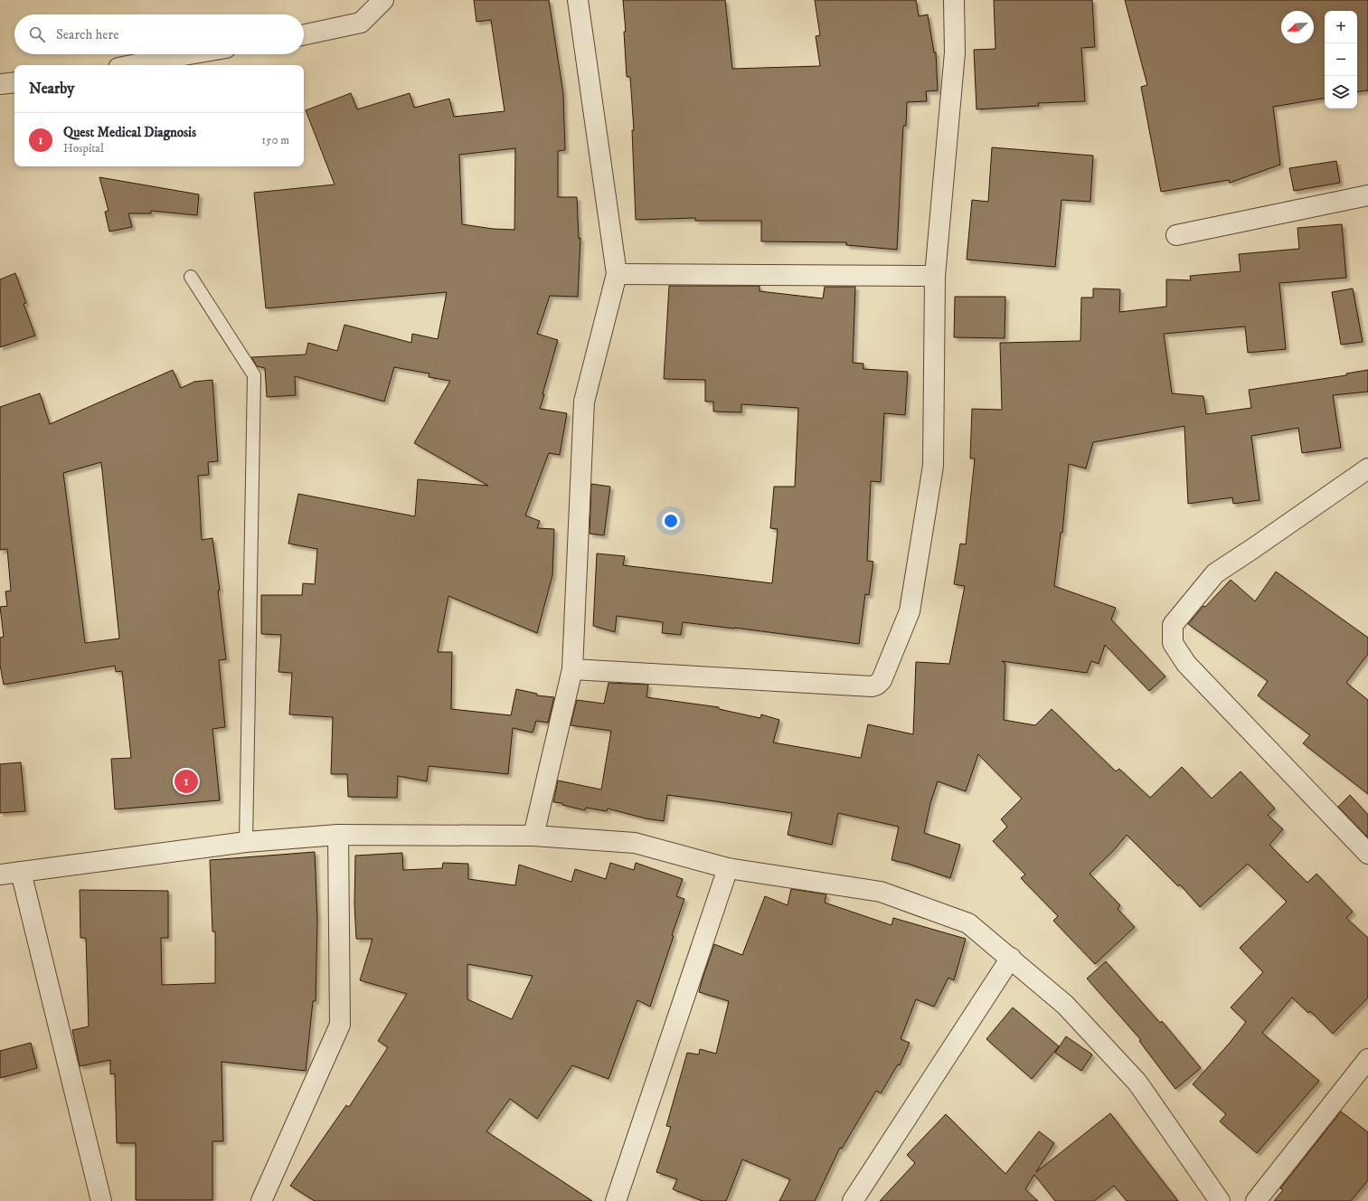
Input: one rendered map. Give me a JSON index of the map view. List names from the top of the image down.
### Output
{
  "north": "bottom left",
  "page": {
    "map_buttons": ["+", "−"],
    "search": "Search here",
    "heading": "Nearby",
    "list": [
      {
        "mark": "1",
        "name": "Quest Medical Diagnosis",
        "note": "Hospital",
        "value": "150 m"
      }
    ],
    "pins": "1"
  }
}
